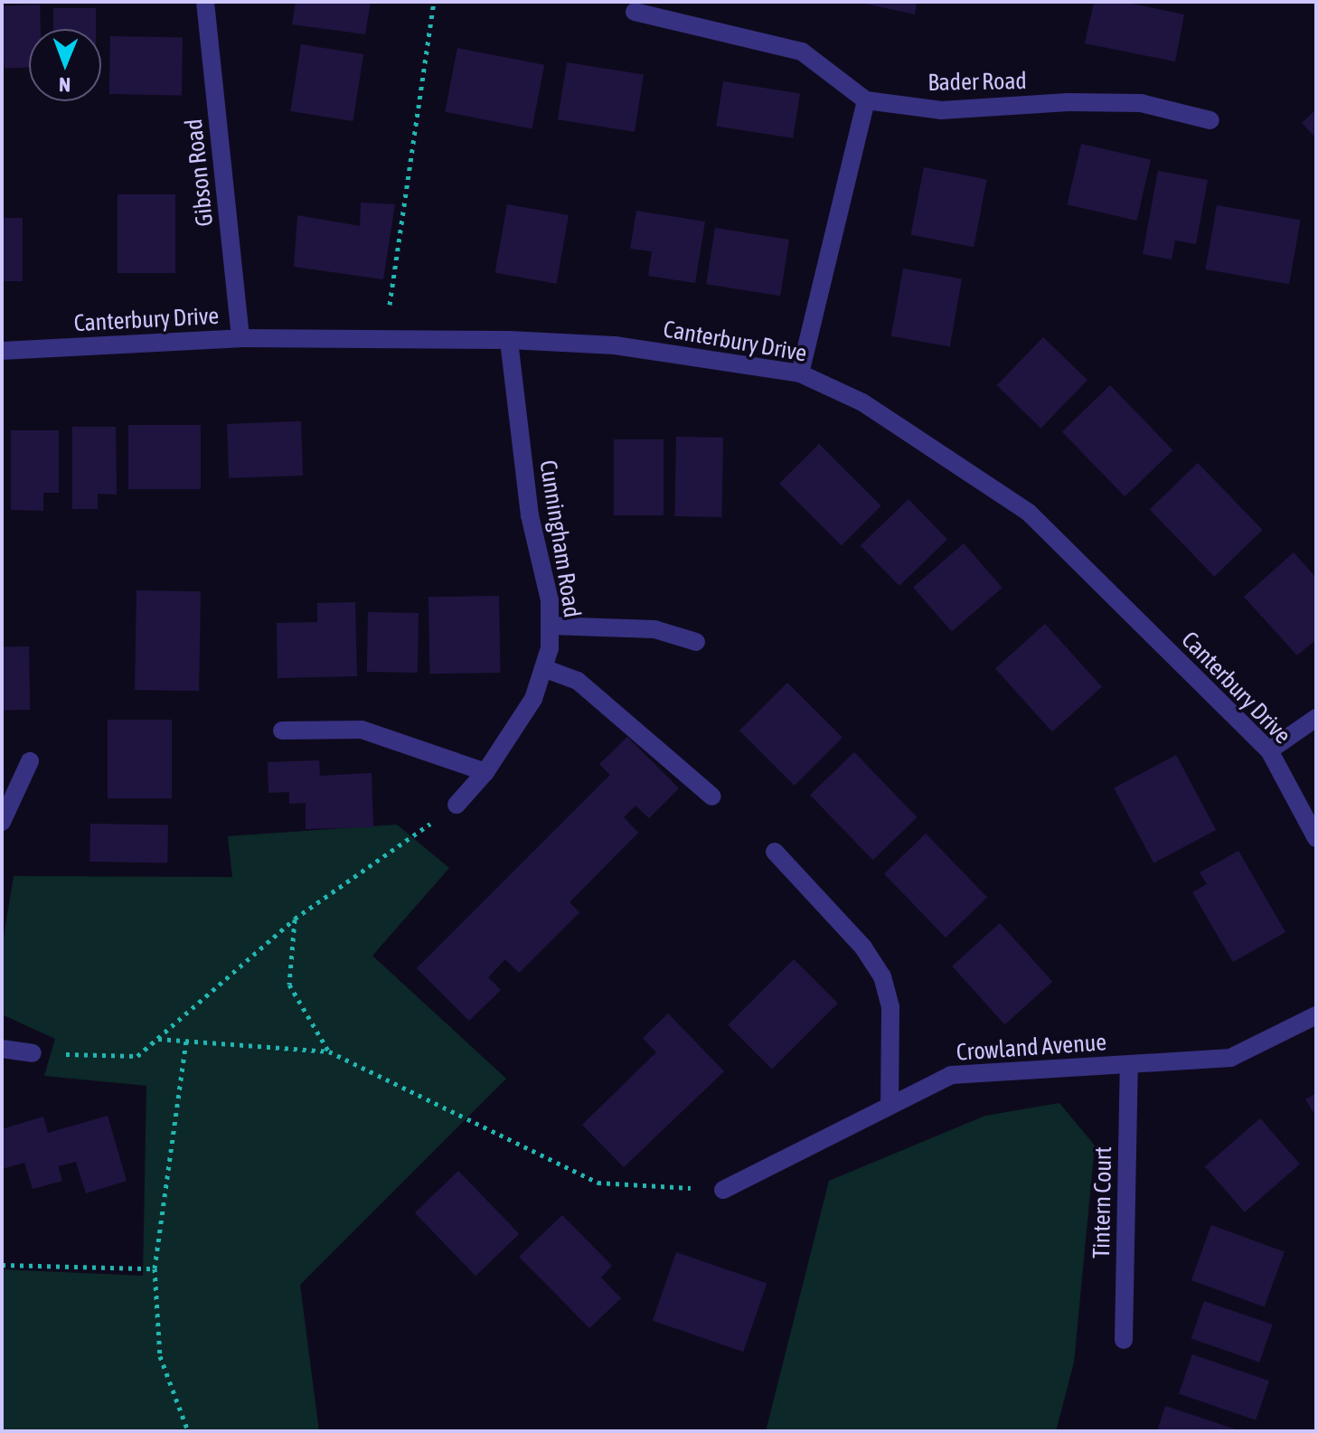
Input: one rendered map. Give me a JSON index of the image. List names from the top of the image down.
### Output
{
  "streets": {
    "street": [
      "Bader Road",
      "Gibson Road",
      "Canterbury Drive",
      "Cunningham Road",
      "Crowland Avenue",
      "Tintern Court"
    ]
  },
  "crossings": [
    ["Gibson Road", "Canterbury Drive"],
    ["Canterbury Drive", "Cunningham Road"],
    ["Crowland Avenue", "Tintern Court"]
  ],
  "north": "bottom"
}
